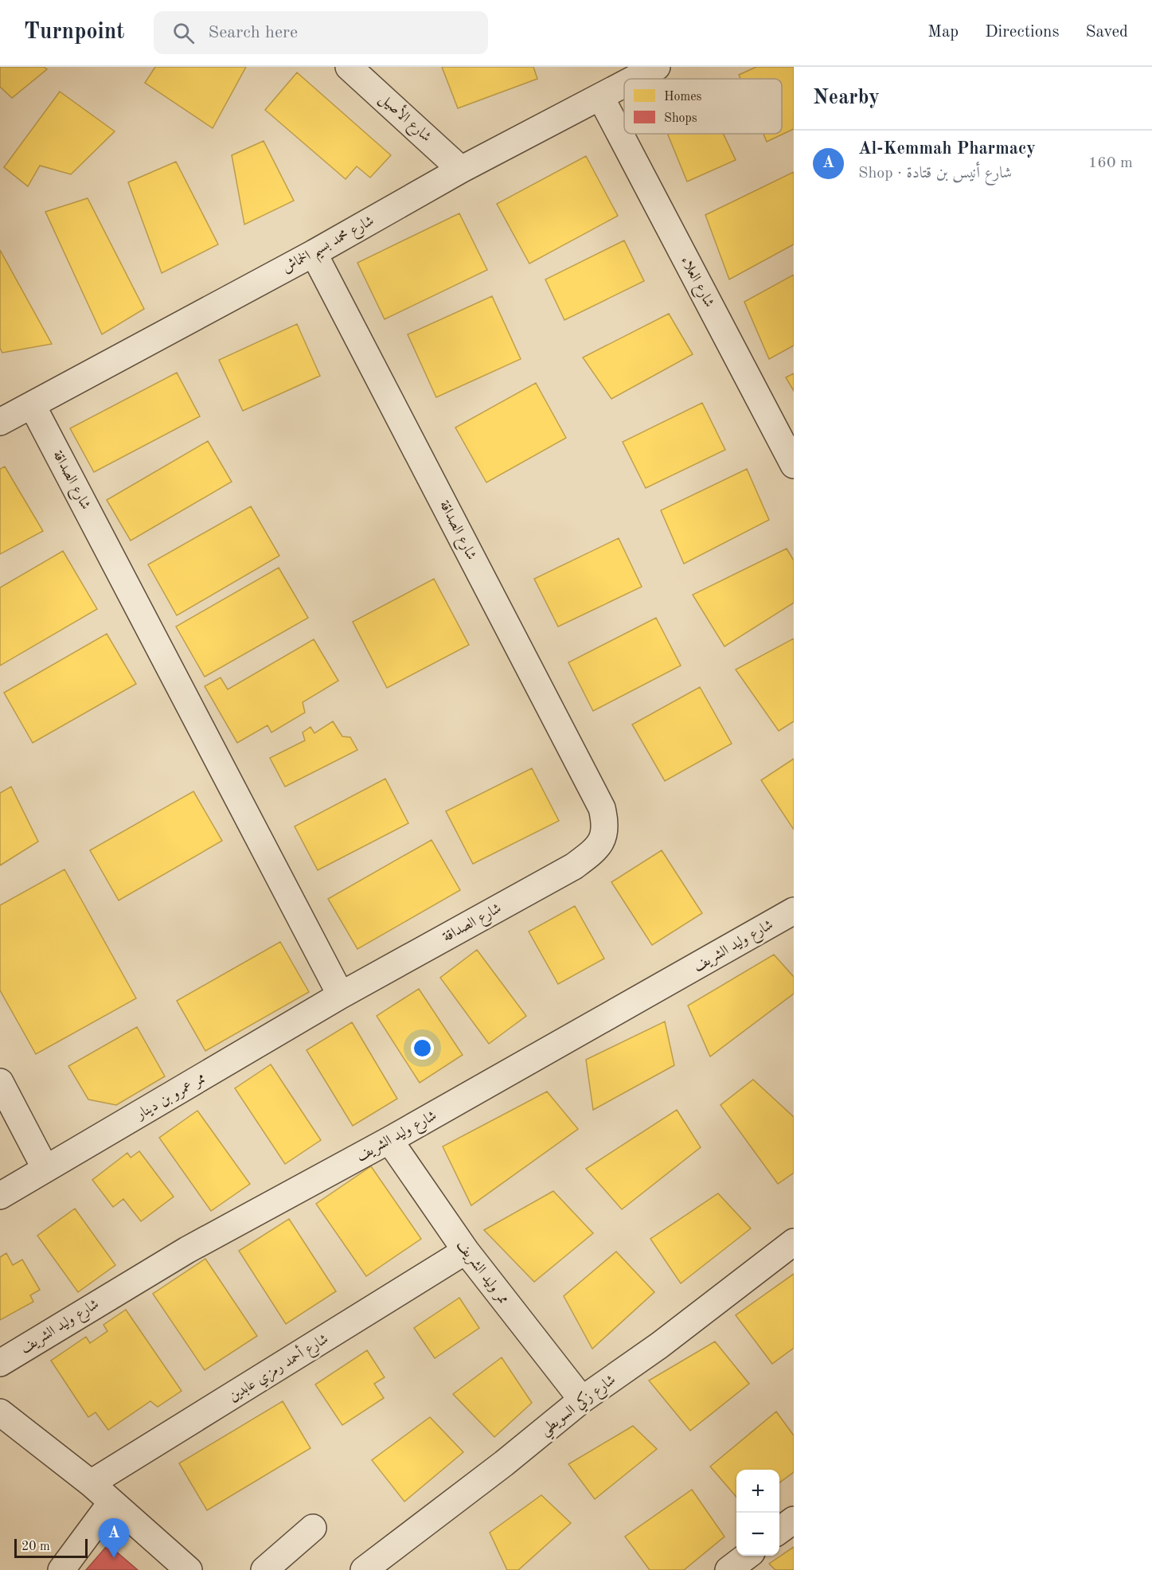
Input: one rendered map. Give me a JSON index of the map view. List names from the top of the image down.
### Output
{
  "streets": {
    "street": [
      "شارع الأصيل",
      "شارع محمد بسيم الخماش",
      "شارع العلاء",
      "شارع الصداقة",
      "شارع وليد الشريف",
      "ممر عمرو بن دينار",
      "ممر وليد الشريف",
      "شارع أحمد رمزي عابدين",
      "شارع زكي السويطي"
    ]
  },
  "crossings": [
    ["شارع الأصيل", "شارع محمد بسيم الخماش"],
    ["شارع محمد بسيم الخماش", "شارع العلاء"],
    ["شارع محمد بسيم الخماش", "شارع الصداقة"],
    ["شارع الصداقة", "ممر عمرو بن دينار"],
    ["شارع وليد الشريف", "ممر وليد الشريف"],
    ["ممر وليد الشريف", "شارع أحمد رمزي عابدين"],
    ["ممر وليد الشريف", "شارع زكي السويطي"]
  ],
  "legend": ["Homes", "Shops"],
  "scale_bar": "20 m",
  "page": {
    "header": "Turnpoint",
    "search": "Search here",
    "nav": ["Map", "Directions", "Saved"],
    "heading": "Nearby",
    "list": [
      {
        "mark": "A",
        "name": "Al-Kemmah Pharmacy",
        "note": "Shop · شارع أنيس بن قتادة",
        "value": "160 m"
      }
    ],
    "map_buttons": ["+", "−"],
    "pins": "A",
    "scale": "20 m"
  }
}
